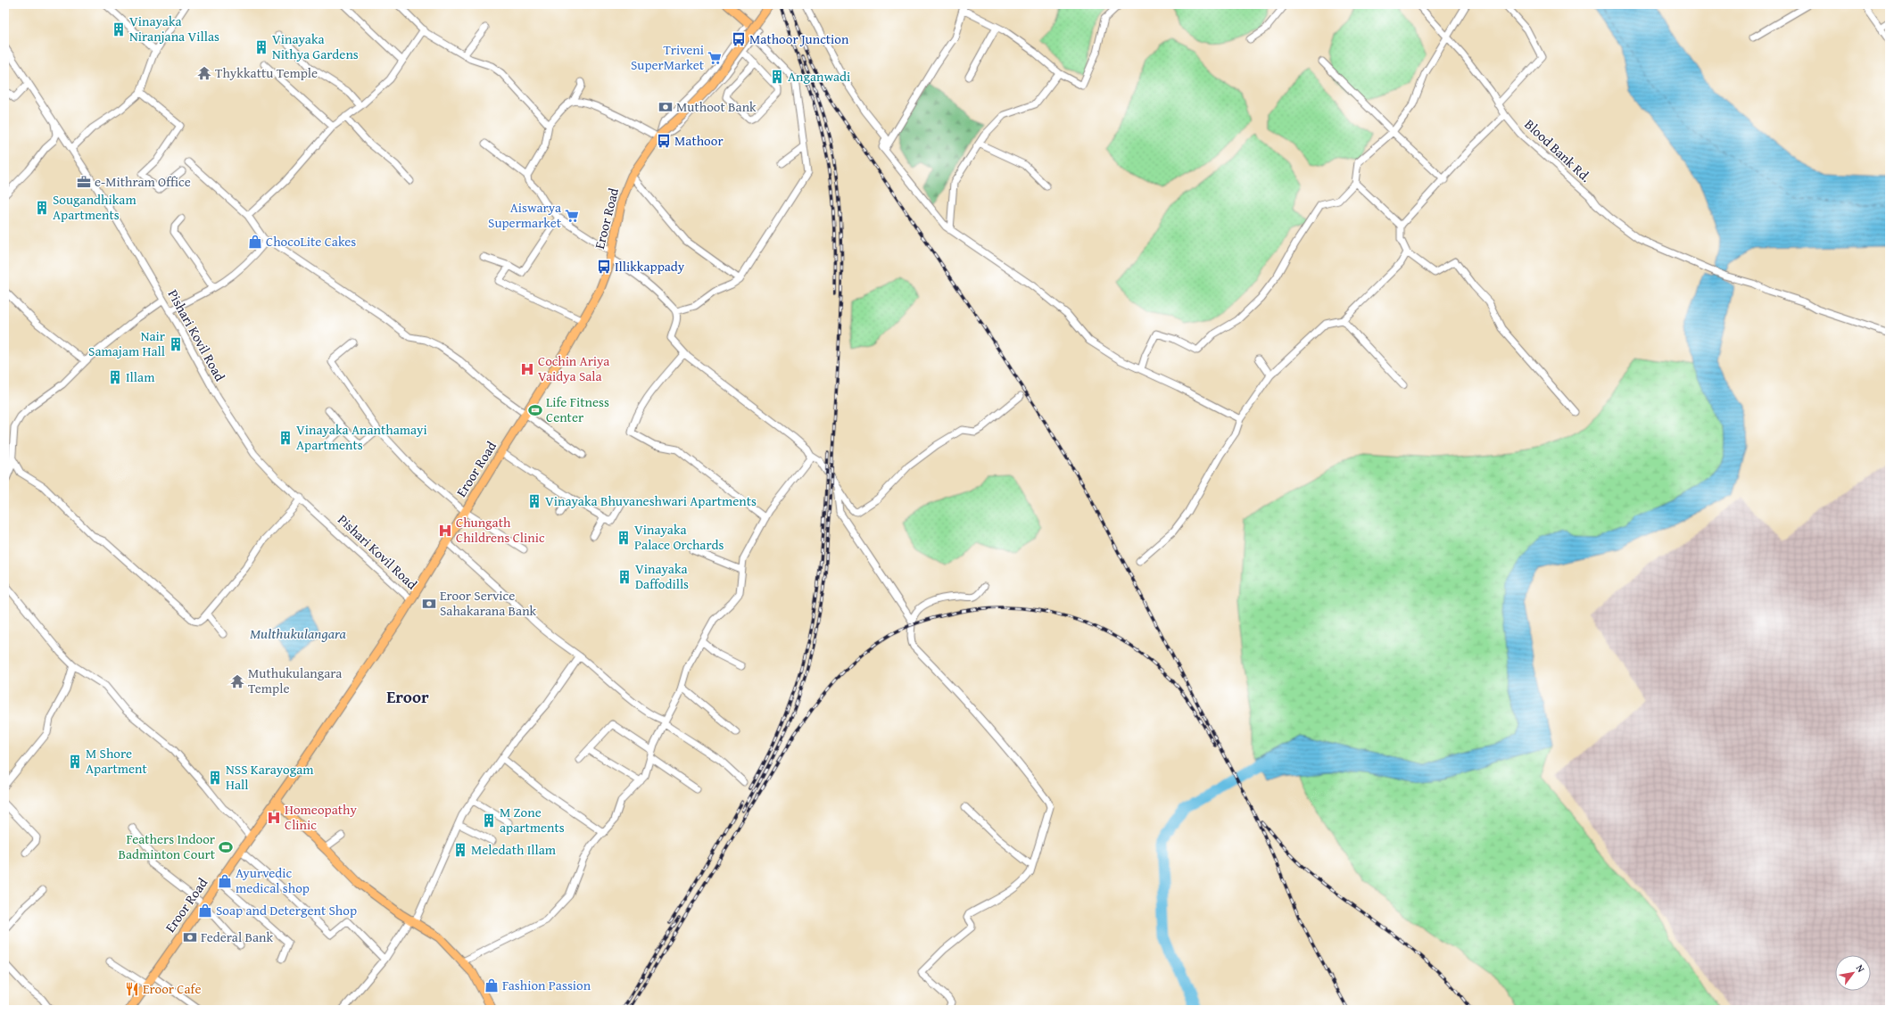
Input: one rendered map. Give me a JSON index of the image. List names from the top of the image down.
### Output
{
  "streets": {
    "main road": ["Eroor Road"],
    "street": ["Blood Bank Rd.", "Pishari Kovil Road"]
  },
  "crossings": [
    ["Eroor Road", "Pishari Kovil Road"]
  ],
  "districts": ["Eroor"],
  "water": ["Multhukulangara"],
  "places": {
    "building": [
      "Vinayaka Niranjana Villas",
      "Vinayaka Nithya Gardens",
      "Anganwadi",
      "Sougandhikam Apartments",
      "Nair Samajam Hall",
      "Illam",
      "Vinayaka Ananthamayi Apartments",
      "Vinayaka Bhuvaneshwari Apartments",
      "Vinayaka Palace Orchards",
      "Vinayaka Daffodills",
      "M Shore Apartment",
      "NSS Karayogam Hall",
      "M Zone apartments",
      "Meledath Illam"
    ],
    "bus stop": ["Mathoor Junction", "Mathoor", "Illikkappady"],
    "supermarket": ["Triveni SuperMarket", "Aiswarya Supermarket"],
    "temple": ["Thykkattu Temple", "Muthukulangara Temple"],
    "bank": ["Muthoot Bank", "Eroor Service Sahakarana Bank", "Federal Bank"],
    "office": ["e-Mithram Office"],
    "shop": [
      "ChocoLite Cakes",
      "Ayurvedic medical shop",
      "Soap and Detergent Shop",
      "Fashion Passion"
    ],
    "hospital": ["Cochin Ariya Vaidya Sala", "Chungath Childrens Clinic", "Homeopathy Clinic"],
    "sports": ["Life Fitness Center", "Feathers Indoor Badminton Court"],
    "restaurant": ["Eroor Cafe"]
  },
  "north": "top right"
}
